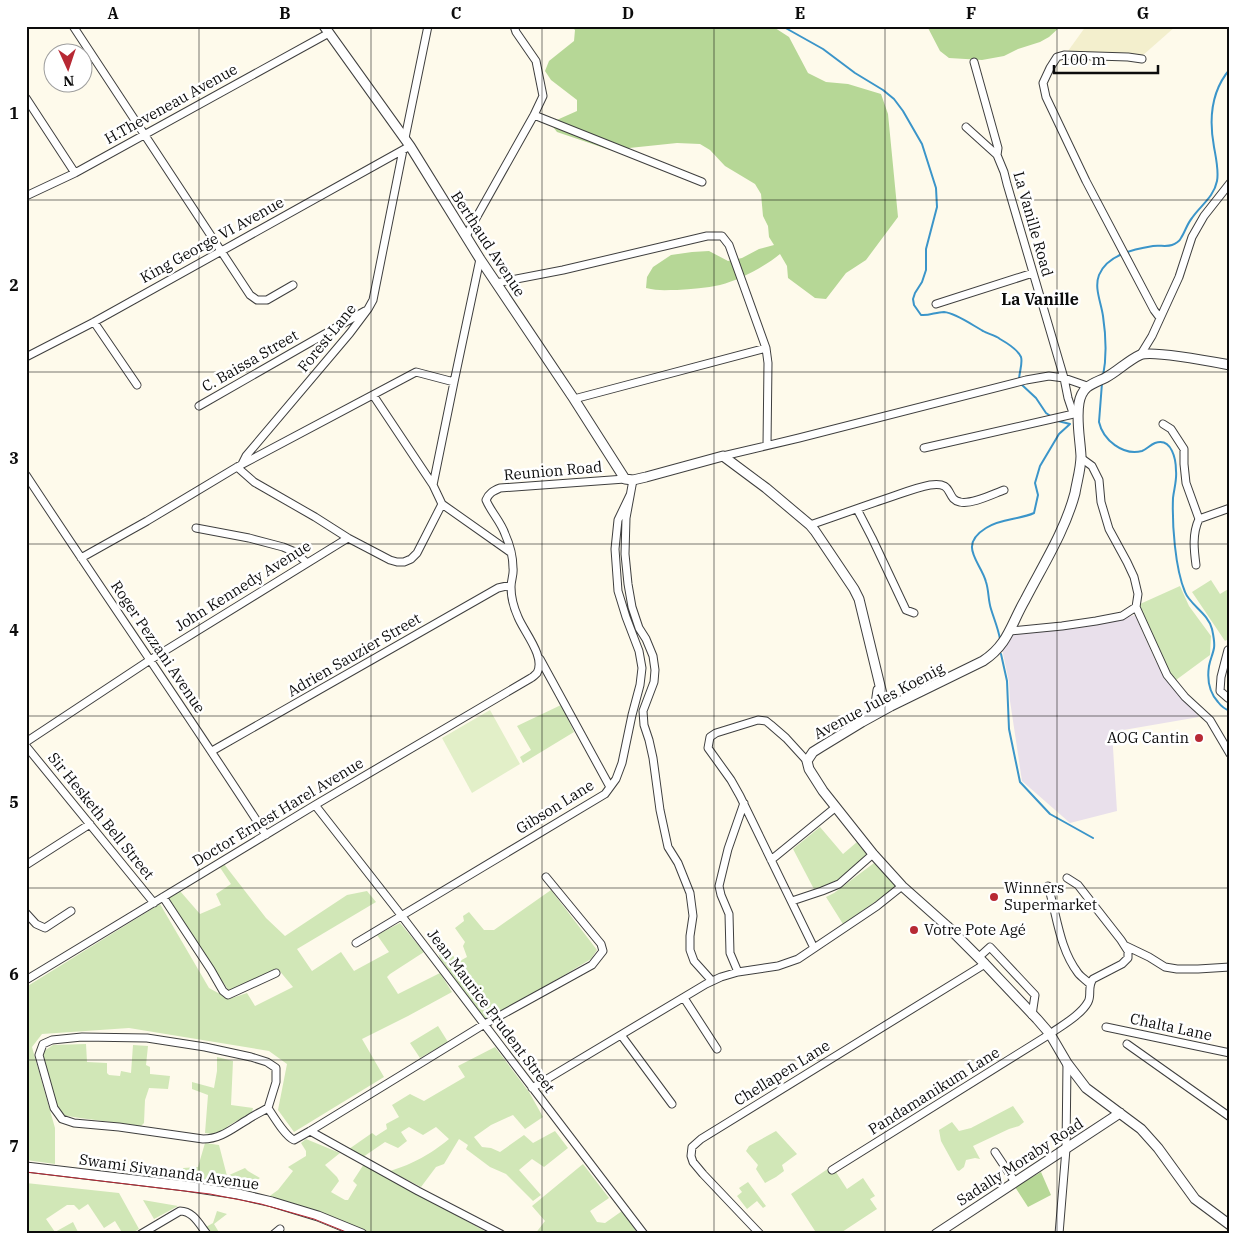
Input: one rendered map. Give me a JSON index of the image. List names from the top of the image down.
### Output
{
  "streets": {
    "street": [
      "H.Theveneau Avenue",
      "La Vanille Road",
      "King George VI Avenue",
      "Berthaud Avenue",
      "Forest Lane",
      "C. Baissa Street",
      "Reunion Road",
      "John Kennedy Avenue",
      "Roger Pezzani Avenue",
      "Adrien Sauzier Street",
      "Avenue Jules Koenig",
      "Gibson Lane",
      "Doctor Ernest Harel Avenue",
      "Sir Hesketh Bell Street",
      "Jean Maurice Prudent Street",
      "Chalta Lane",
      "Chellapen Lane",
      "Pandamanikum Lane",
      "Sadally Moraby Road",
      "Swami Sivananda Avenue"
    ]
  },
  "crossings": [
    ["H.Theveneau Avenue", "Berthaud Avenue"],
    ["La Vanille Road", "Avenue Jules Koenig"],
    ["King George VI Avenue", "Berthaud Avenue"],
    ["King George VI Avenue", "Forest Lane"],
    ["Berthaud Avenue", "Forest Lane"],
    ["Berthaud Avenue", "Reunion Road"],
    ["Forest Lane", "C. Baissa Street"],
    ["Reunion Road", "Adrien Sauzier Street"],
    ["Reunion Road", "Gibson Lane"],
    ["Reunion Road", "Doctor Ernest Harel Avenue"],
    ["John Kennedy Avenue", "Roger Pezzani Avenue"],
    ["Roger Pezzani Avenue", "Adrien Sauzier Street"],
    ["Roger Pezzani Avenue", "Doctor Ernest Harel Avenue"],
    ["Avenue Jules Koenig", "Chellapen Lane"],
    ["Avenue Jules Koenig", "Pandamanikum Lane"],
    ["Avenue Jules Koenig", "Sadally Moraby Road"],
    ["Gibson Lane", "Jean Maurice Prudent Street"],
    ["Doctor Ernest Harel Avenue", "Sir Hesketh Bell Street"],
    ["Doctor Ernest Harel Avenue", "Jean Maurice Prudent Street"]
  ],
  "districts": ["La Vanille"],
  "places": ["AOG Cantin", "Winners Supermarket", "Votre Pote Agé"],
  "scale_bar": "100 m",
  "north": "bottom",
  "grid": {
    "columns": [
      "A",
      "B",
      "C",
      "D",
      "E",
      "F",
      "G"
    ],
    "rows": [
      "1",
      "2",
      "3",
      "4",
      "5",
      "6",
      "7"
    ]
  }
}
